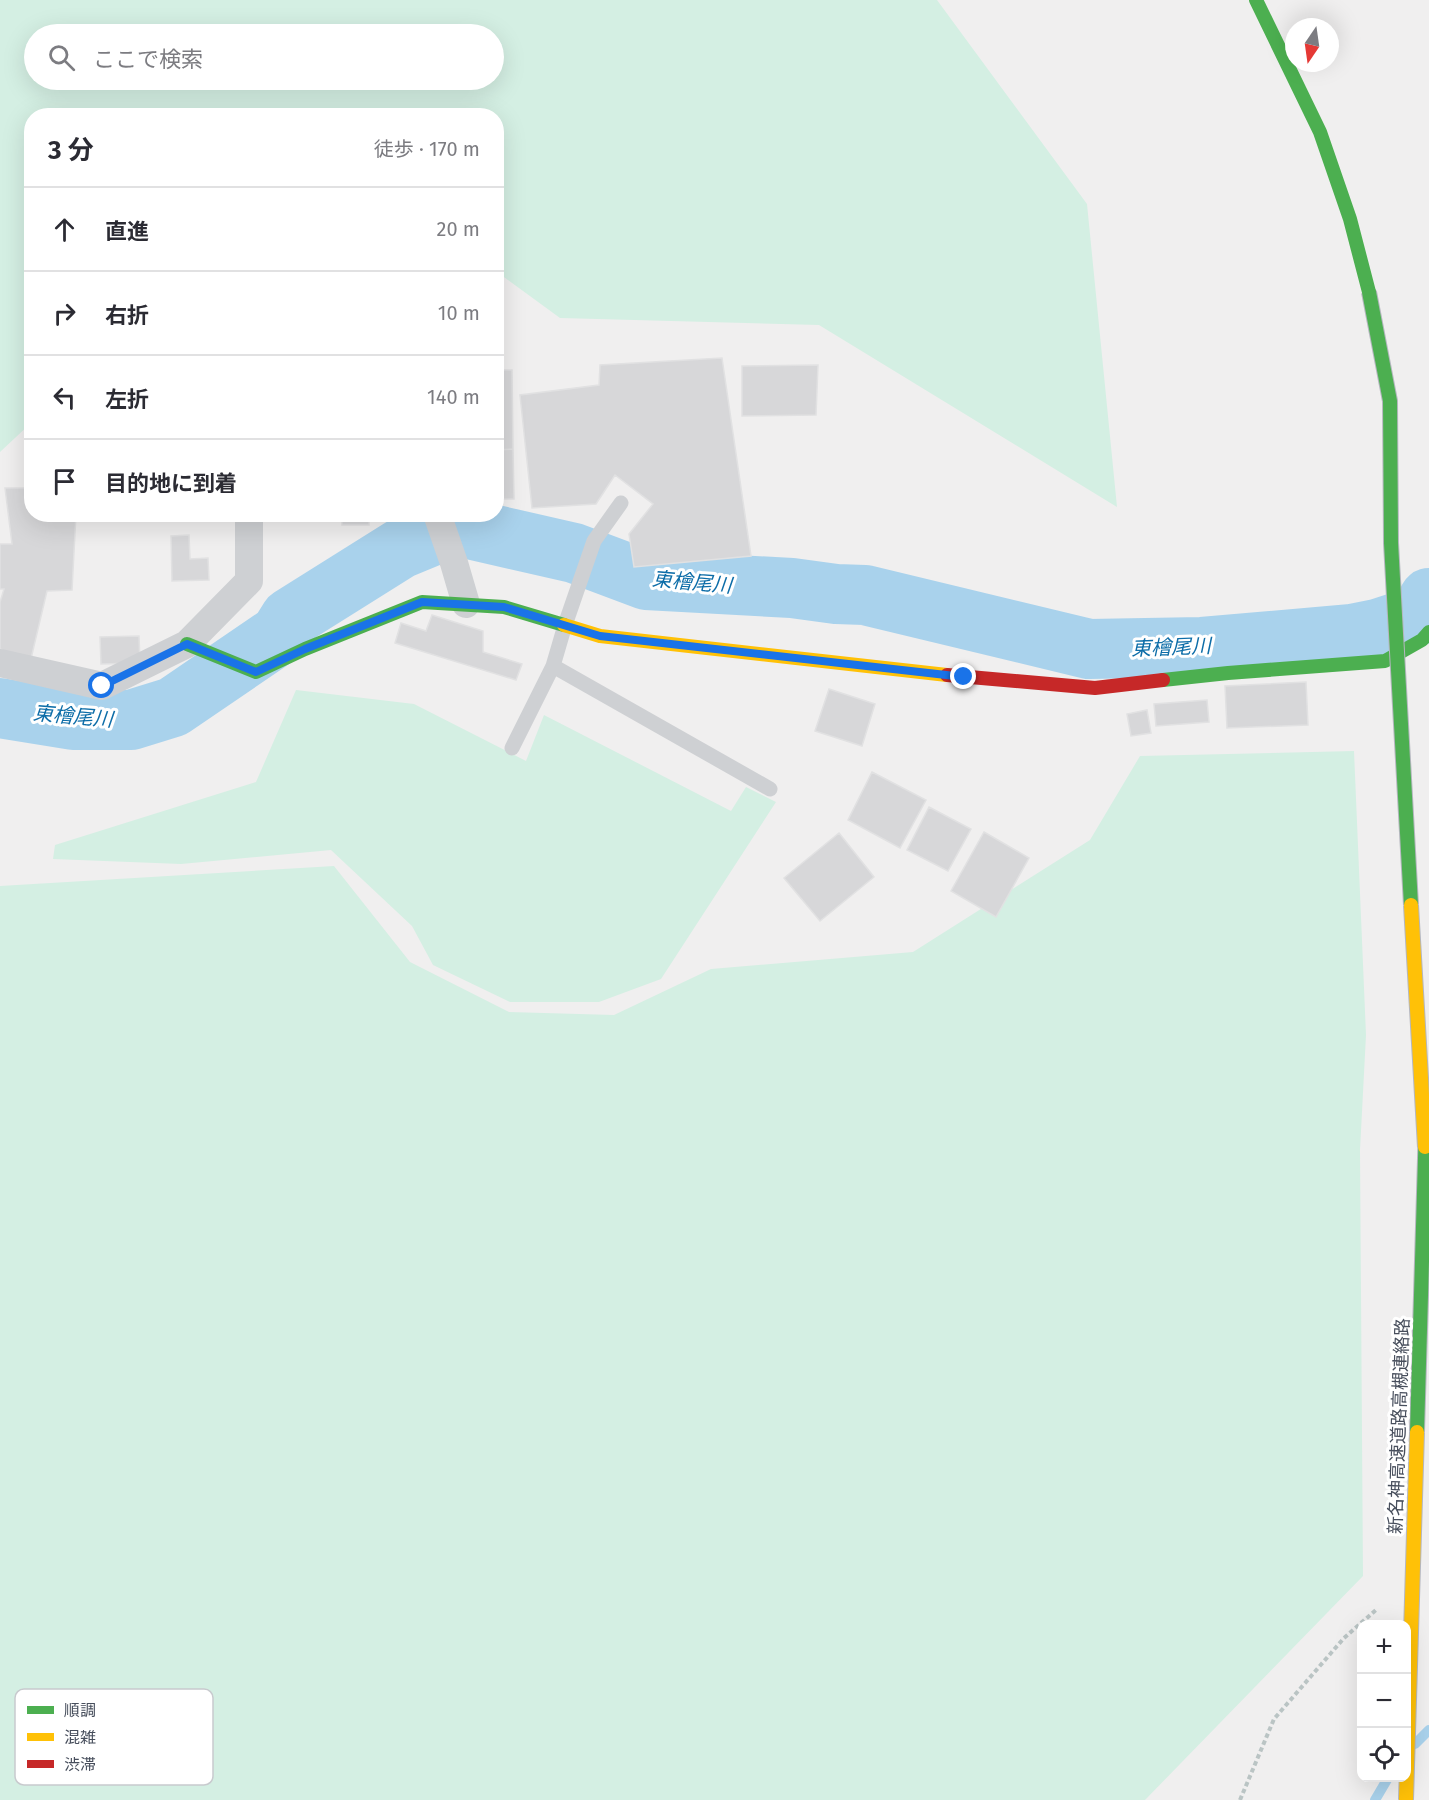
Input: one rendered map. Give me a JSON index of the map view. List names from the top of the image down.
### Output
{
  "streets": {
    "main road": ["新名神高速道路高槻連絡路"]
  },
  "water": ["東檜尾川"],
  "legend": ["順調", "混雑", "渋滞"],
  "north": "bottom",
  "page": {
    "search": "ここで検索",
    "heading": ["3 分", "徒歩 · 170 m"],
    "list": [
      ["直進", "20 m"],
      ["右折", "10 m"],
      ["左折", "140 m"],
      "目的地に到着"
    ],
    "map_buttons": ["+", "−"]
  }
}
